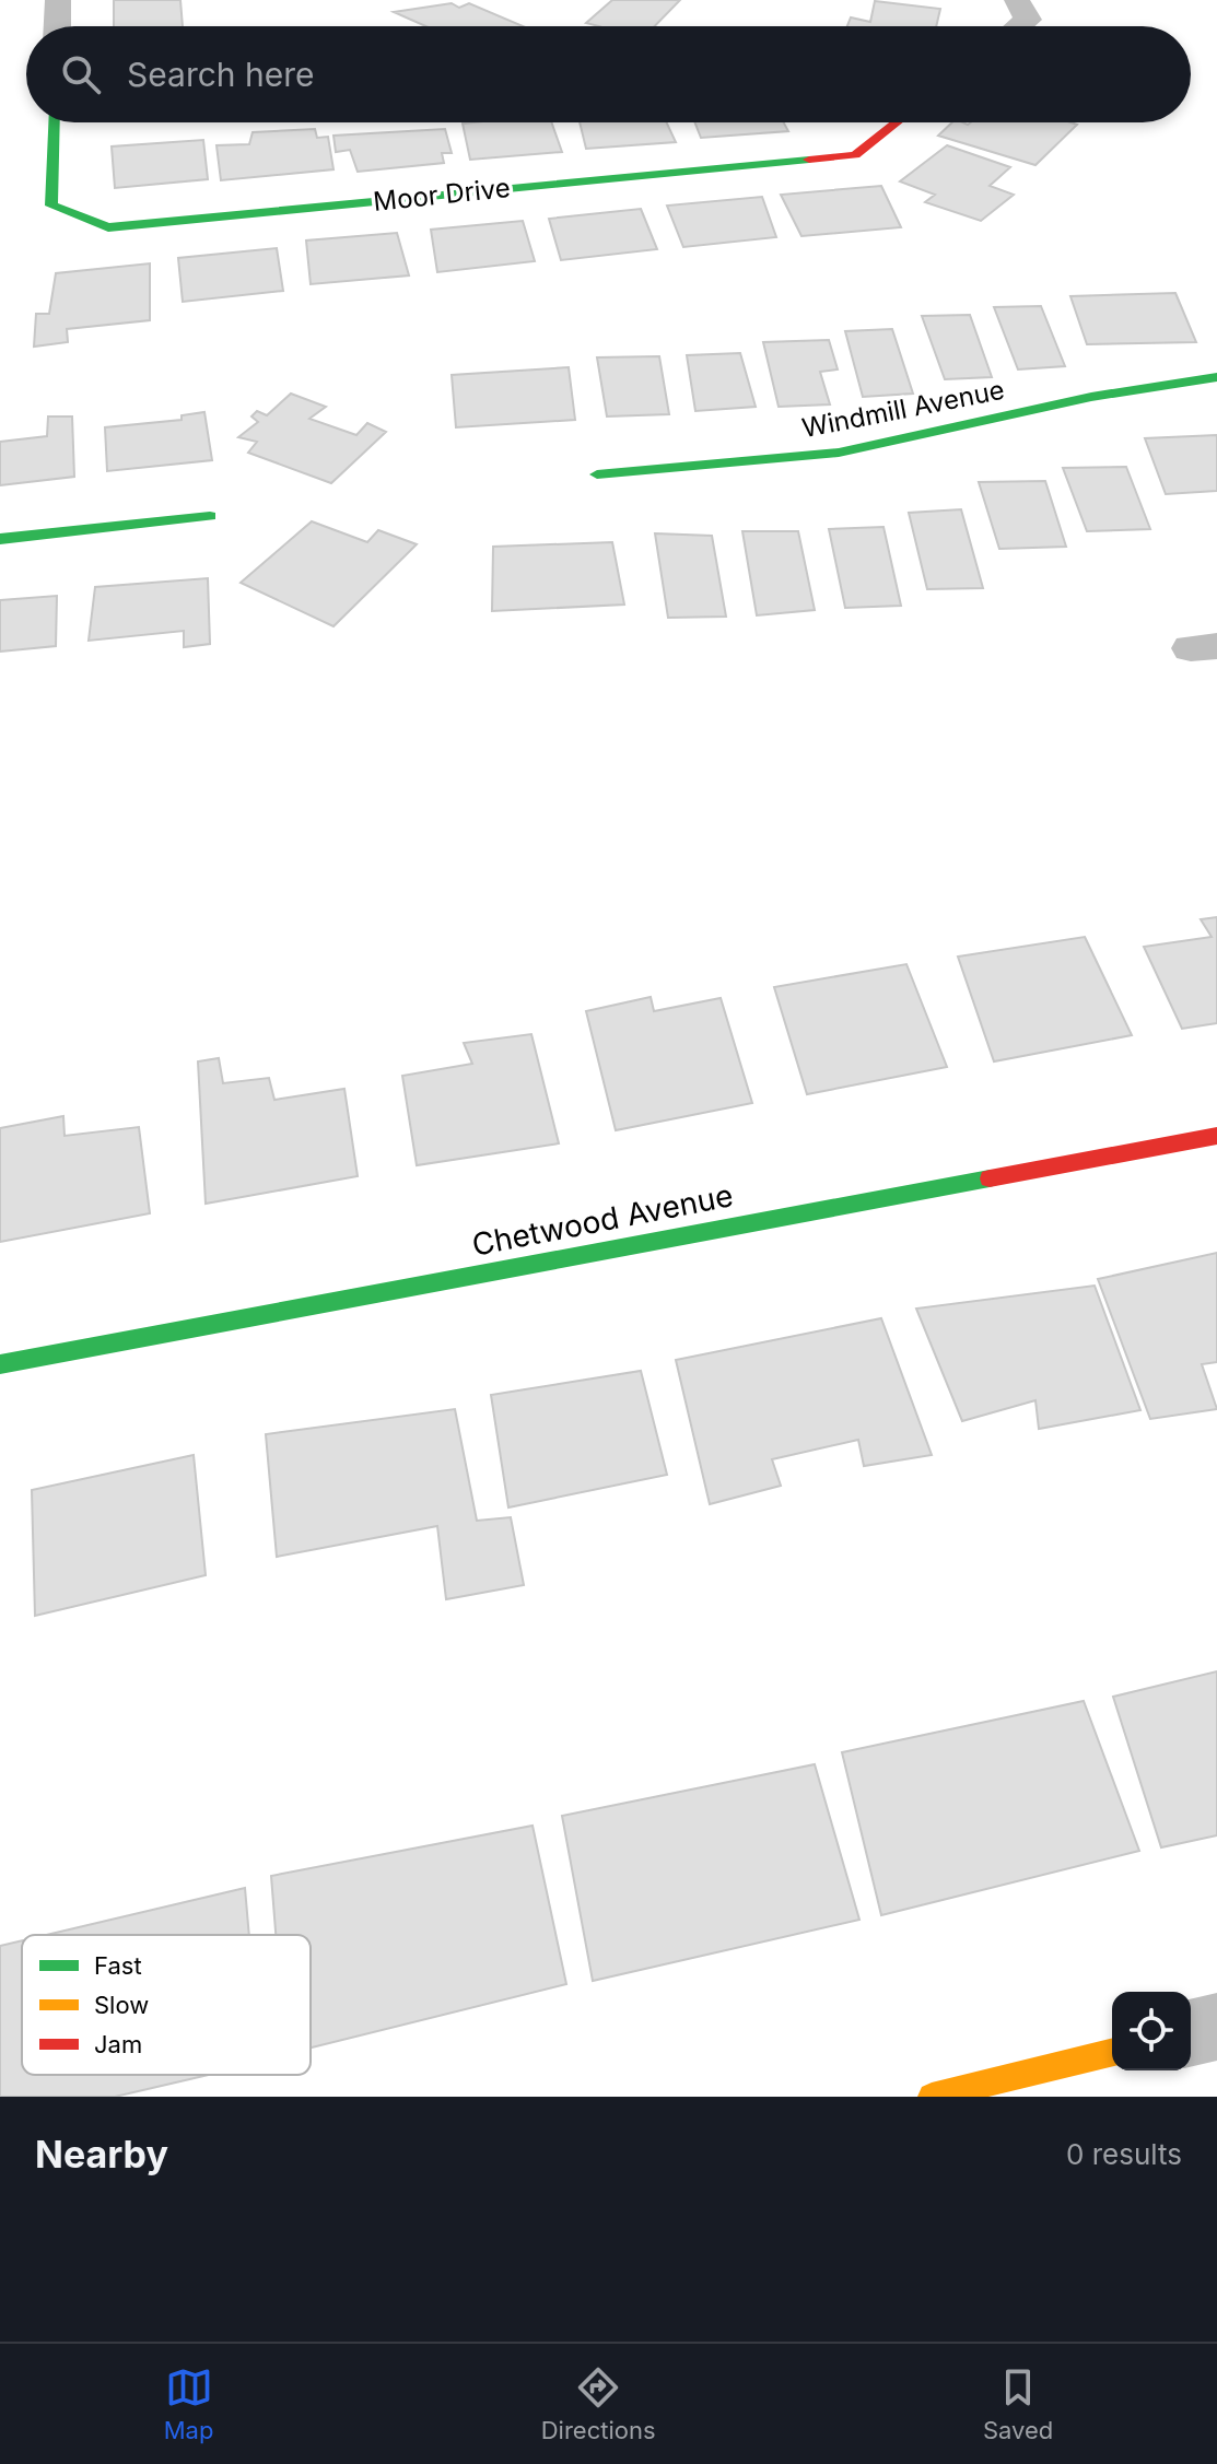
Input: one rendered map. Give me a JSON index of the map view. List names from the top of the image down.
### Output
{
  "streets": {
    "street": ["Moor Drive", "Windmill Avenue", "Chetwood Avenue"]
  },
  "legend": ["Fast", "Slow", "Jam"],
  "page": {
    "search": "Search here",
    "heading": ["Nearby", "0 results"],
    "nav": ["Map", "Directions", "Saved"]
  }
}
